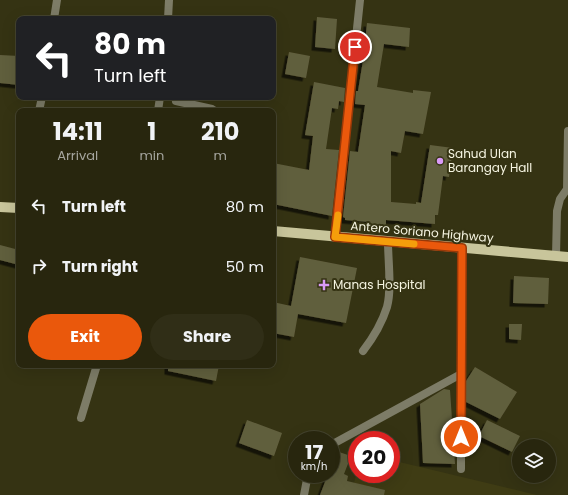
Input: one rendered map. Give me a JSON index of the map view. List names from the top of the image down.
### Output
{
  "streets": {
    "main road": ["Antero Soriano Highway"]
  },
  "places": {
    "other": ["Sahud Ulan Barangay Hall"],
    "health": ["Manas Hospital"]
  },
  "page": {
    "turn": ["80 m", "Turn left"],
    "eta": [
      "14:11",
      "Arrival",
      "1",
      "min",
      "210",
      "m"
    ],
    "list": [
      {
        "name": "Turn left",
        "value": "80 m"
      },
      {
        "name": "Turn right",
        "value": "50 m"
      }
    ],
    "buttons": ["Exit", "Share"],
    "speed": "17 km/h",
    "limit": "20"
  }
}
